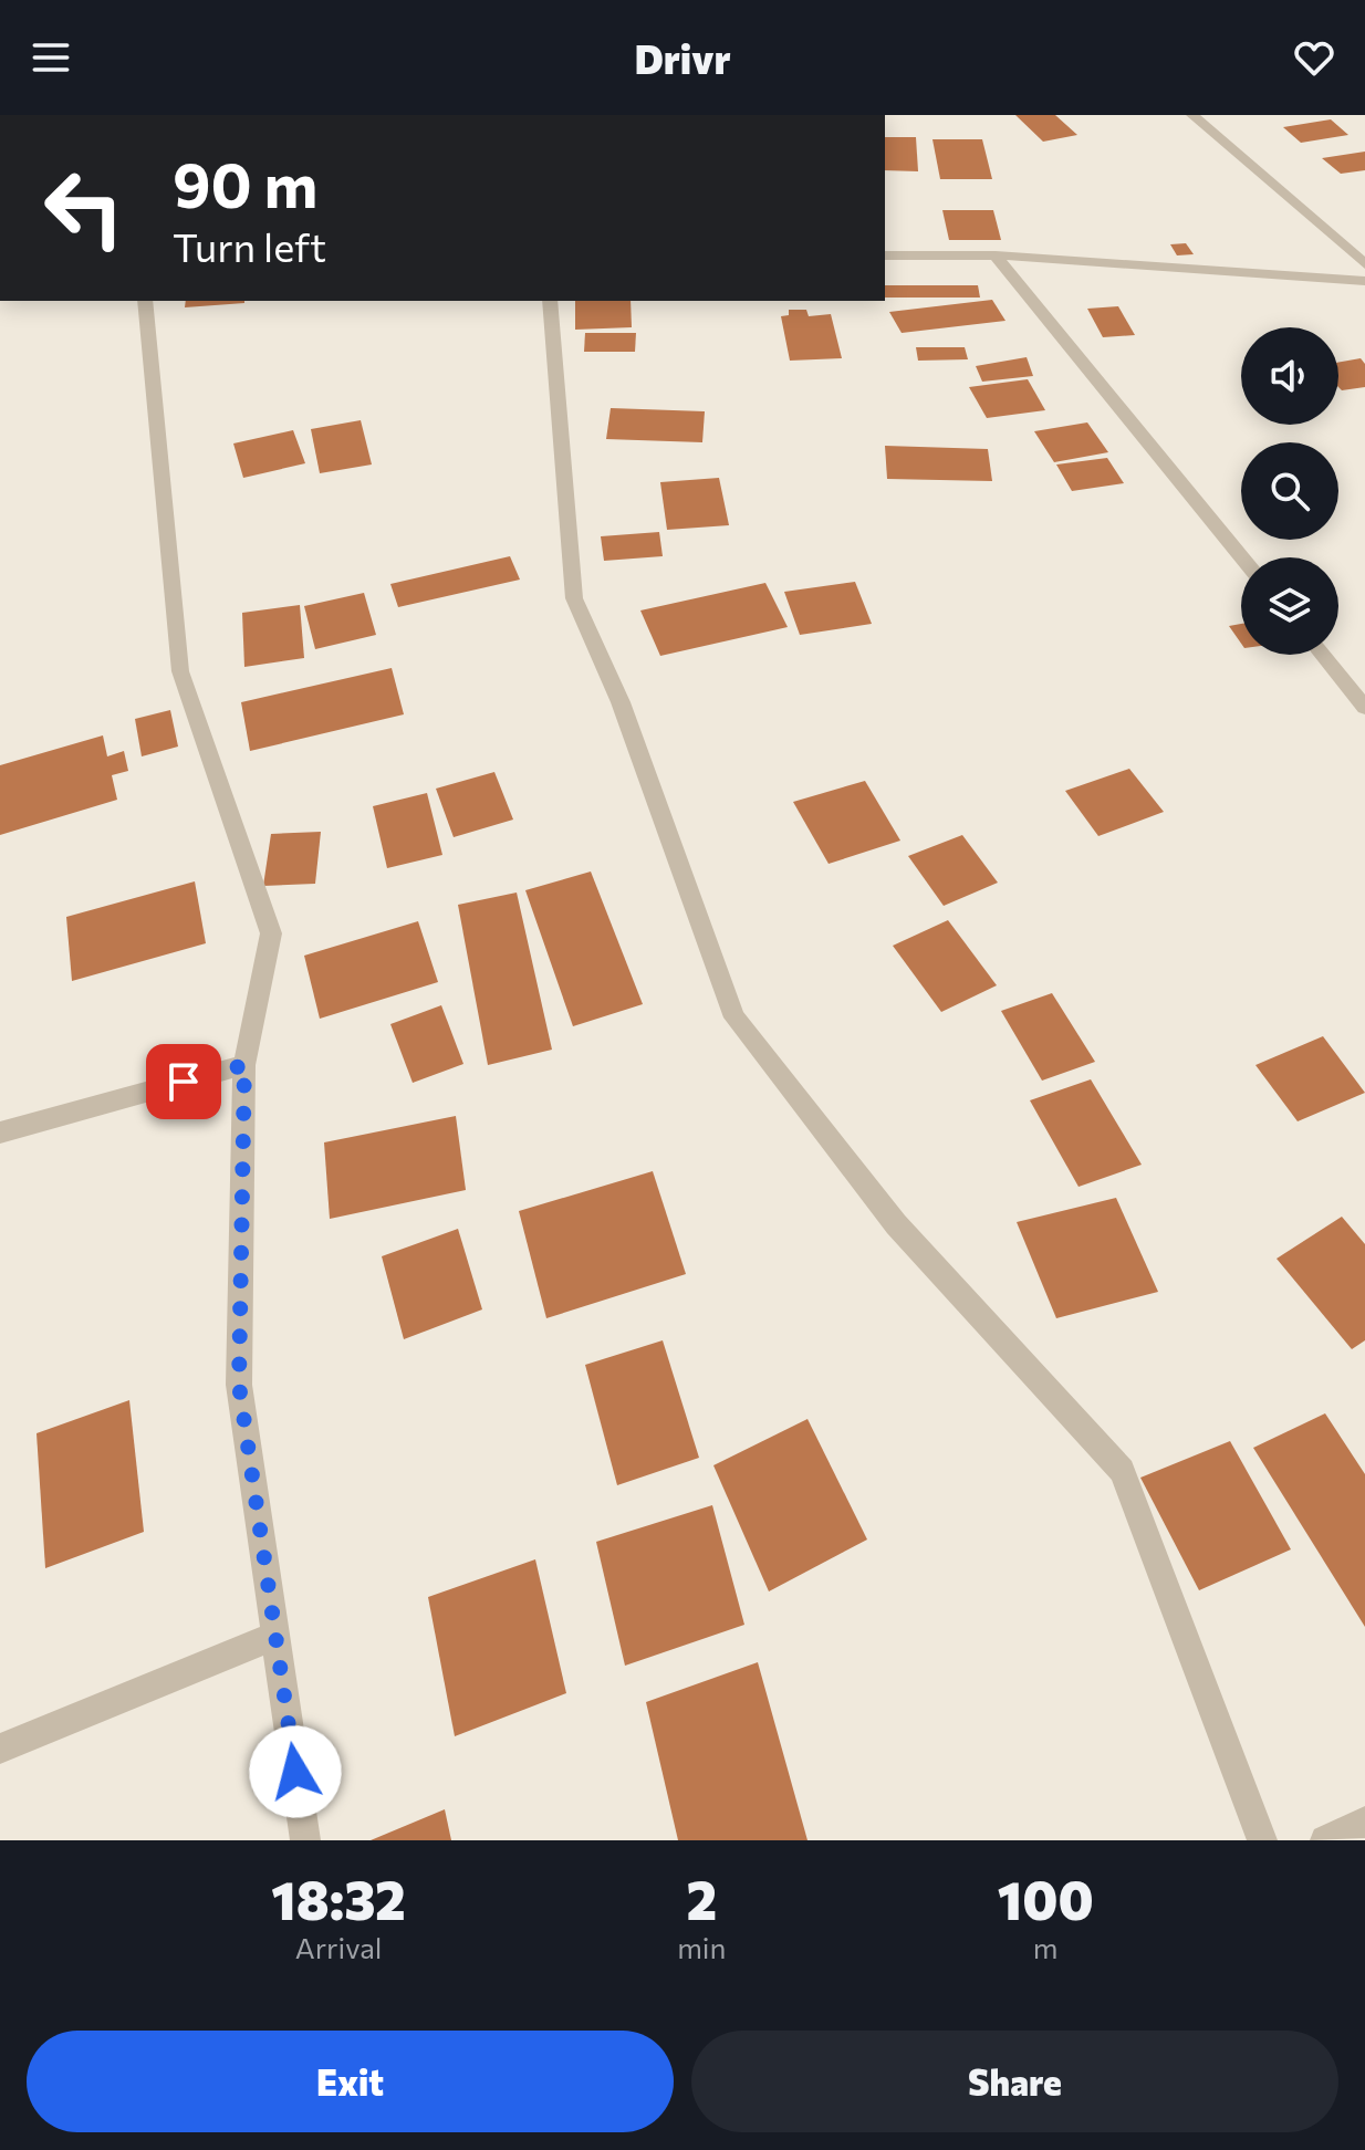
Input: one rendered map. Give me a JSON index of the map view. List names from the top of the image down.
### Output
{
  "page": {
    "header": "Drivr",
    "turn": ["90 m", "Turn left"],
    "eta": [
      "18:32",
      "Arrival",
      "2",
      "min",
      "100",
      "m"
    ],
    "buttons": ["Exit", "Share"]
  }
}
